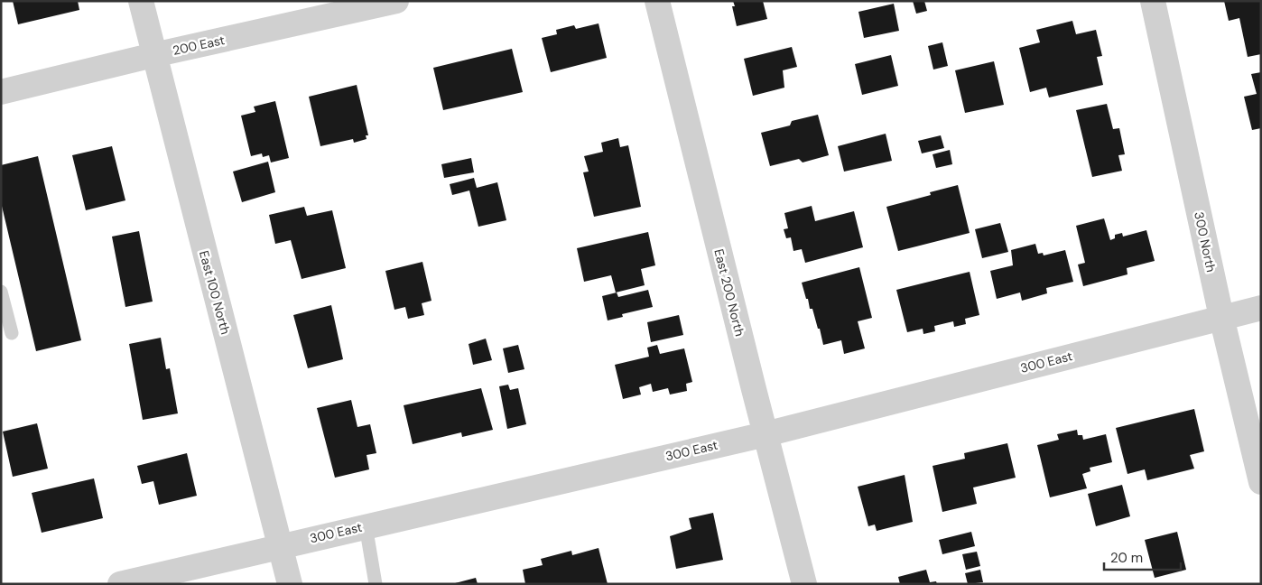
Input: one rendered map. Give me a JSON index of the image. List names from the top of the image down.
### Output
{
  "streets": {
    "street": [
      "200 East",
      "300 North",
      "East 100 North",
      "East 200 North",
      "300 East"
    ]
  },
  "crossings": [
    ["200 East", "East 100 North"],
    ["300 North", "300 East"],
    ["East 100 North", "300 East"],
    ["East 200 North", "300 East"]
  ],
  "scale_bar": "20 m"
}
